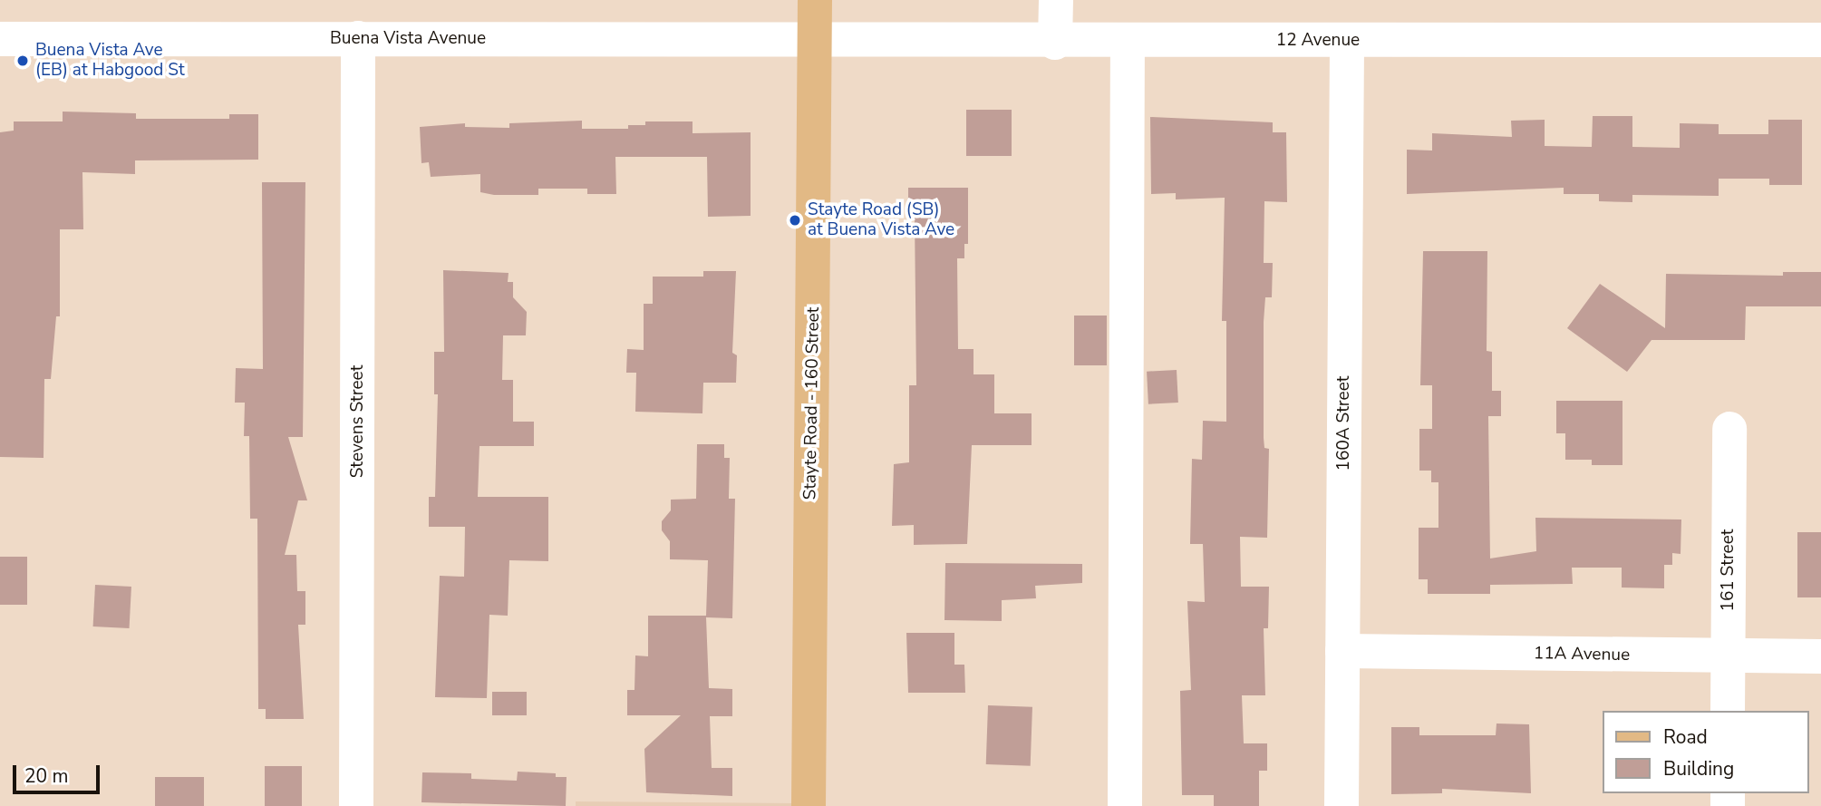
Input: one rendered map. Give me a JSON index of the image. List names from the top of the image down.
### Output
{
  "streets": {
    "main road": ["Stayte Road - 160 Street"],
    "street": [
      "Buena Vista Avenue",
      "12 Avenue",
      "Stevens Street",
      "160A Street",
      "161 Street",
      "11A Avenue"
    ]
  },
  "crossings": [
    ["Buena Vista Avenue", "12 Avenue"],
    ["Buena Vista Avenue", "Stayte Road - 160 Street"],
    ["Buena Vista Avenue", "Stevens Street"],
    ["12 Avenue", "Stayte Road - 160 Street"],
    ["12 Avenue", "160A Street"],
    ["160A Street", "11A Avenue"],
    ["161 Street", "11A Avenue"]
  ],
  "places": ["Buena Vista Ave (EB) at Habgood St", "Stayte Road (SB) at Buena Vista Ave"],
  "legend": ["Road", "Building"],
  "scale_bar": "20 m"
}
